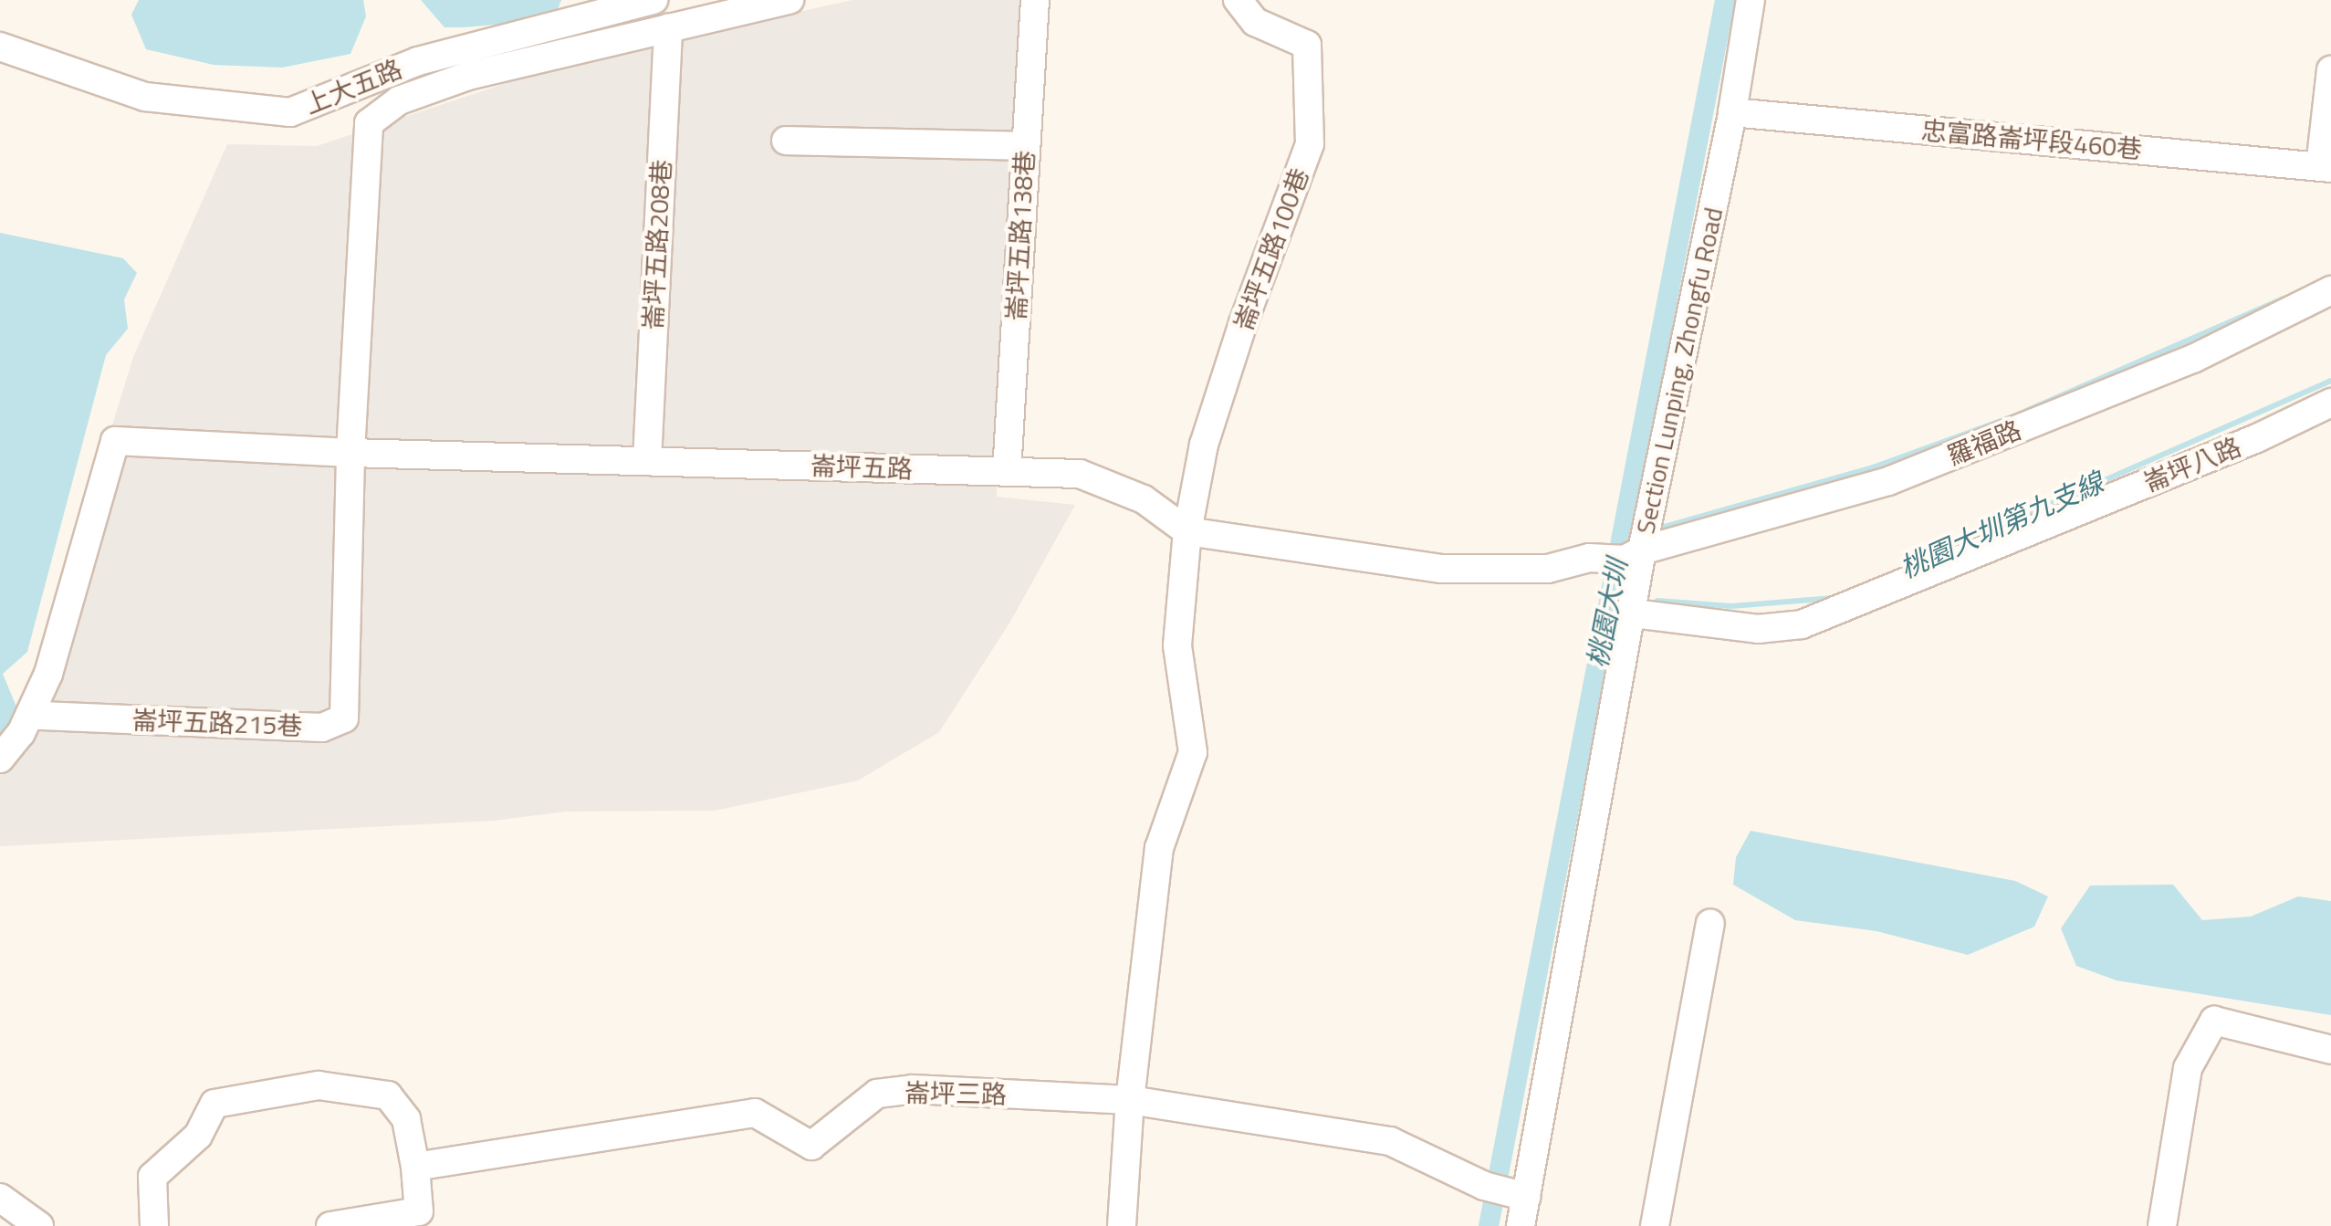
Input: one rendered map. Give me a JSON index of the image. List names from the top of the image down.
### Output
{
  "streets": {
    "street": [
      "上大五路",
      "忠富路崙坪段460巷",
      "崙坪五路138巷",
      "崙坪五路208巷",
      "崙坪五路100巷",
      "Section Lunping, Zhongfu Road",
      "羅福路",
      "崙坪八路",
      "崙坪五路",
      "崙坪五路215巷",
      "崙坪三路"
    ]
  },
  "crossings": [
    ["忠富路崙坪段460巷", "Section Lunping, Zhongfu Road"],
    ["崙坪五路138巷", "崙坪五路"],
    ["崙坪五路208巷", "崙坪五路"],
    ["崙坪五路100巷", "崙坪五路"],
    ["Section Lunping, Zhongfu Road", "羅福路"],
    ["Section Lunping, Zhongfu Road", "崙坪八路"],
    ["Section Lunping, Zhongfu Road", "崙坪五路"],
    ["Section Lunping, Zhongfu Road", "崙坪三路"],
    ["羅福路", "崙坪五路"],
    ["崙坪五路", "崙坪五路215巷"]
  ],
  "water": ["桃園大圳第九支線", "桃園大圳"]
}
